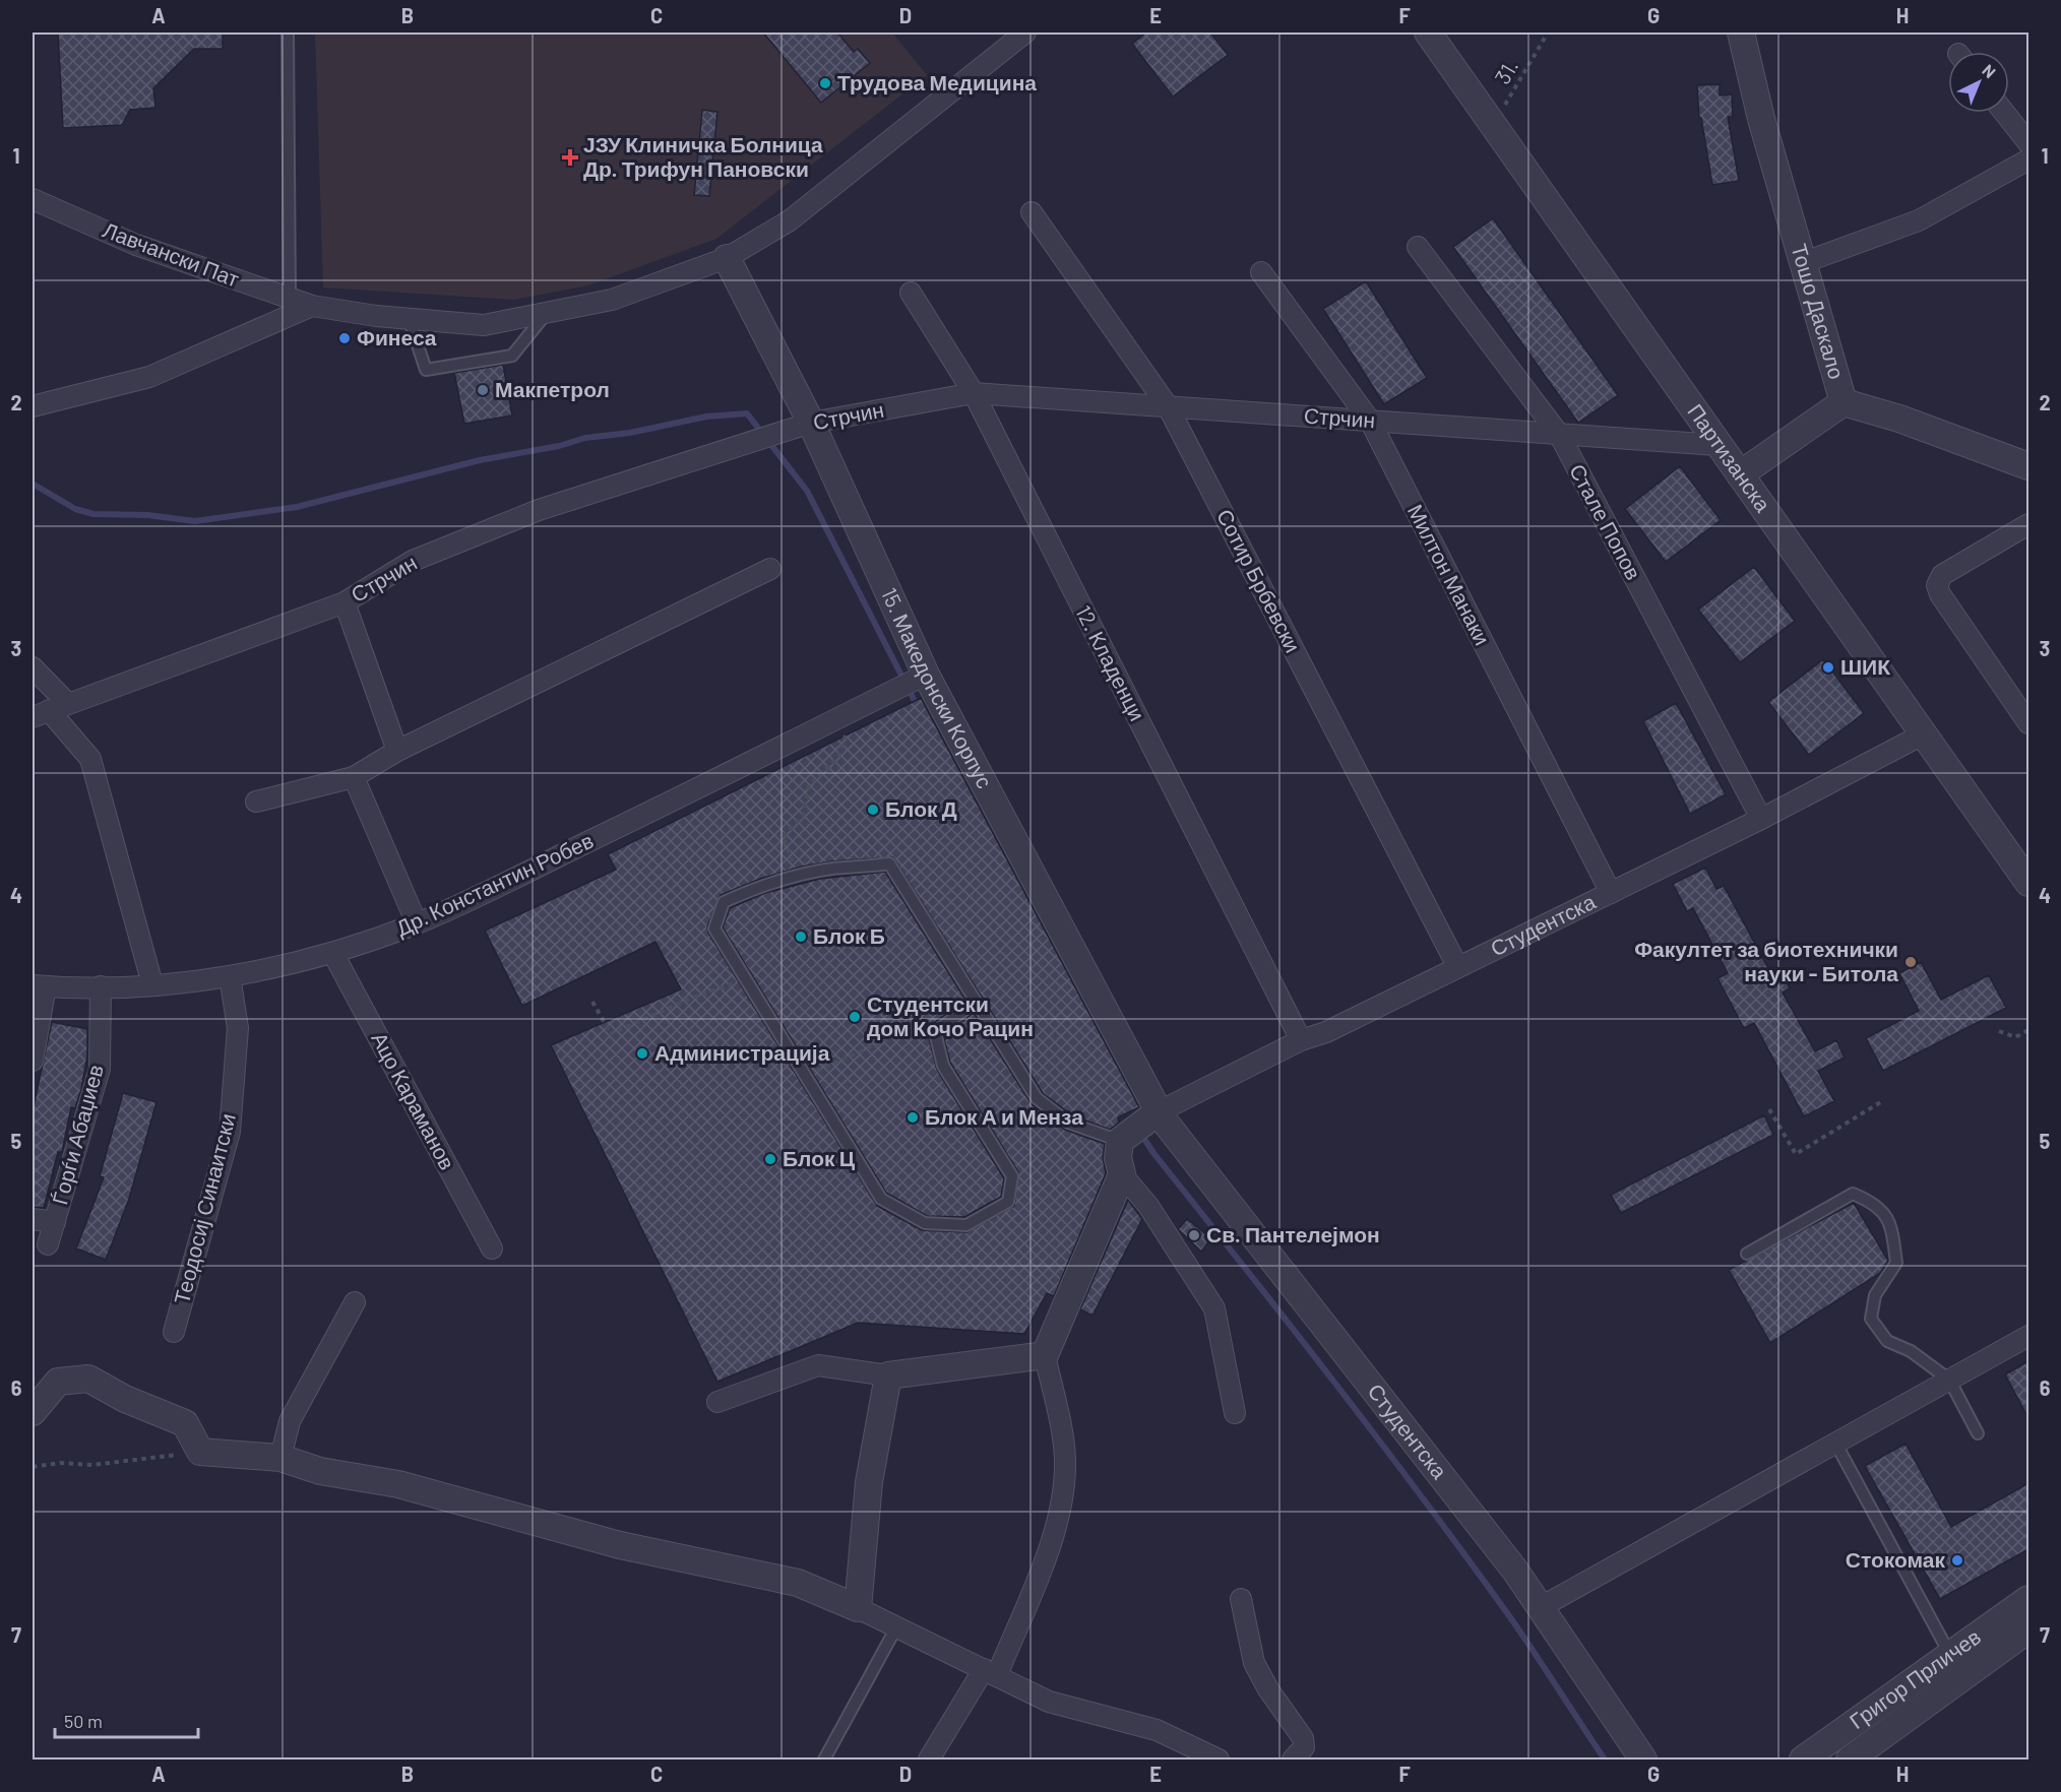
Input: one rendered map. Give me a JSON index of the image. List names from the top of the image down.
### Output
{
  "streets": {
    "street": [
      "Лавчански Пат",
      "Тошо Даскало",
      "Стрчин",
      "Партизанска",
      "Стале Попов",
      "Милтон Манаки",
      "Сотир Брбевски",
      "12. Кладенци",
      "15. Македонски Корпус",
      "Др. Константин Робев",
      "Студентска",
      "Ацо Караманов",
      "Ѓорѓи Абаџиев",
      "Теодосиј Синаитски",
      "Григор Прличев"
    ],
    "path": ["31."]
  },
  "crossings": [
    ["31.", "Партизанска"],
    ["Лавчански Пат", "15. Македонски Корпус"],
    ["Стрчин", "Партизанска"],
    ["Стрчин", "Стале Попов"],
    ["Стрчин", "Милтон Манаки"],
    ["Стрчин", "Сотир Брбевски"],
    ["Стрчин", "12. Кладенци"],
    ["Стрчин", "15. Македонски Корпус"],
    ["Партизанска", "Студентска"],
    ["Стале Попов", "Студентска"],
    ["Милтон Манаки", "Студентска"],
    ["Сотир Брбевски", "Студентска"],
    ["12. Кладенци", "Студентска"],
    ["15. Македонски Корпус", "Др. Константин Робев"],
    ["15. Македонски Корпус", "Студентска"],
    ["Др. Константин Робев", "Ацо Караманов"],
    ["Др. Константин Робев", "Ѓорѓи Абаџиев"],
    ["Др. Константин Робев", "Теодосиј Синаитски"]
  ],
  "places": {
    "other": [
      "Трудова Медицина",
      "Финеса",
      "Макпетрол",
      "ШИК",
      "Блок Д",
      "Блок Б",
      "Факултет за биотехнички науки - Битола",
      "Студентски дом Кочо Рацин",
      "Администрација",
      "Блок А и Менза",
      "Блок Ц",
      "Св. Пантелејмон",
      "Стокомак"
    ],
    "health": ["ЈЗУ Клиничка Болница Др. Трифун Пановски"]
  },
  "scale_bar": "50 m",
  "north": "top right",
  "grid": {
    "columns": [
      "A",
      "B",
      "C",
      "D",
      "E",
      "F",
      "G",
      "H"
    ],
    "rows": [
      "1",
      "2",
      "3",
      "4",
      "5",
      "6",
      "7"
    ]
  }
}
